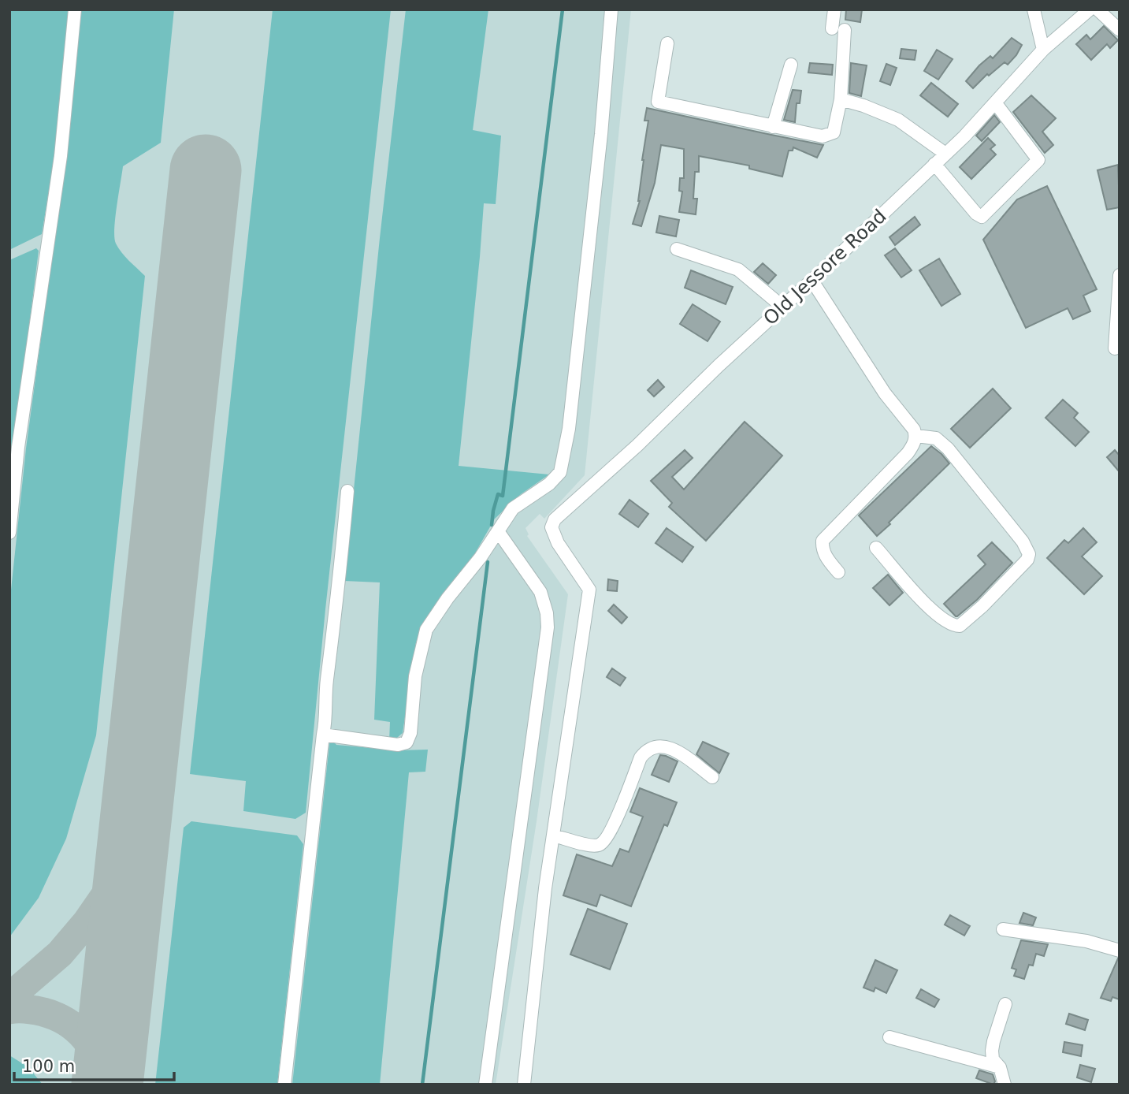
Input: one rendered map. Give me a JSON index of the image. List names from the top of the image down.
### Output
{
  "streets": {
    "street": ["Old Jessore Road"]
  },
  "scale_bar": "100 m"
}
